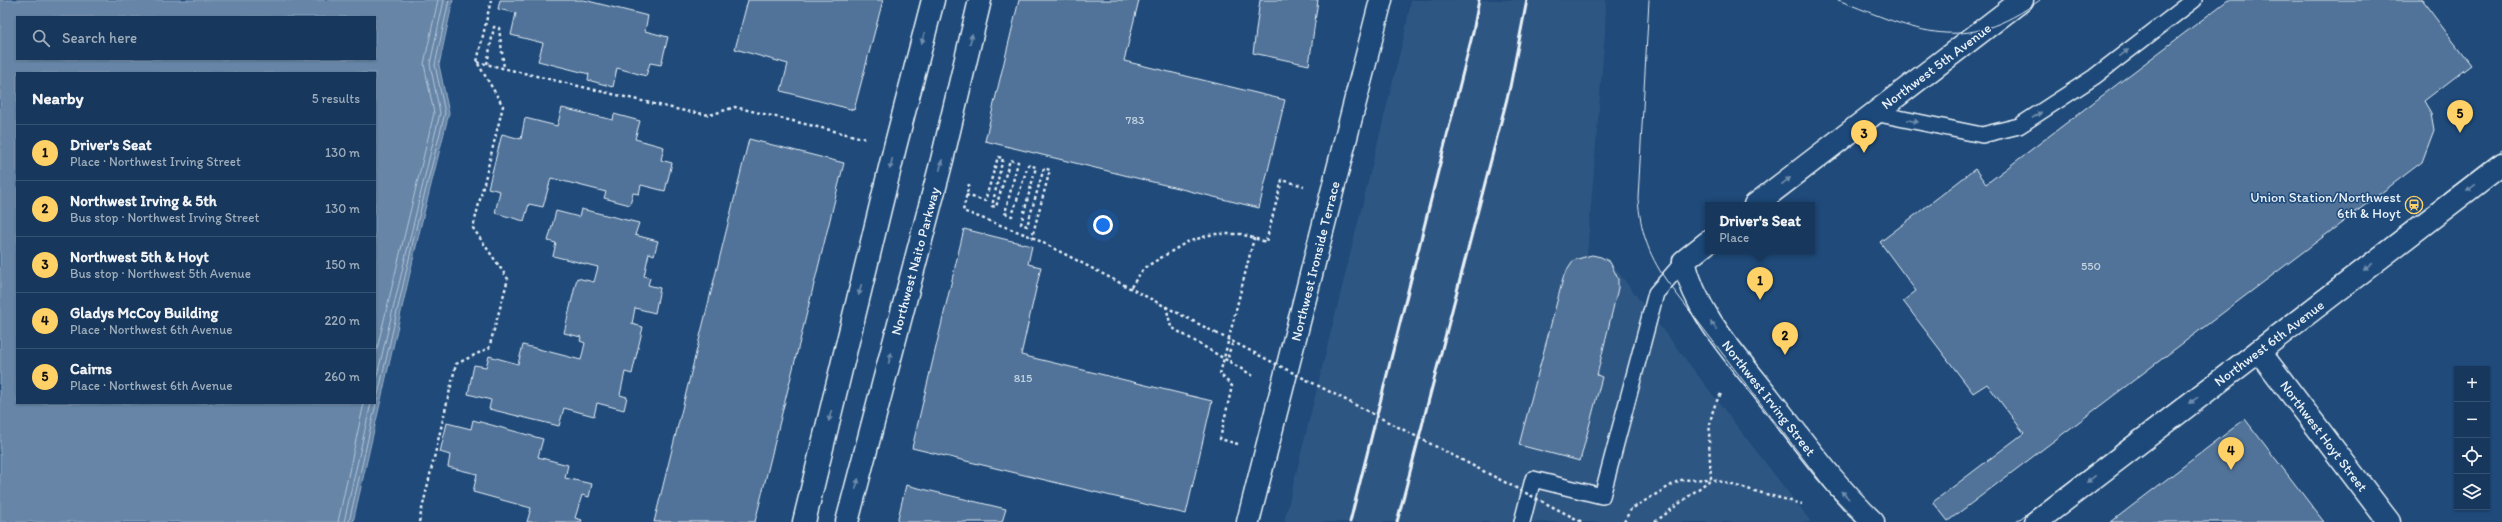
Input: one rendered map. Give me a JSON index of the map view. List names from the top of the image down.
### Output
{
  "streets": {
    "street": [
      "Northwest 5th Avenue",
      "Northwest Naito Parkway",
      "Northwest Ironside Terrace",
      "Northwest 6th Avenue",
      "Northwest Irving Street",
      "Northwest Hoyt Street"
    ]
  },
  "crossings": [
    ["Northwest 6th Avenue", "Northwest Hoyt Street"]
  ],
  "one_way": ["Northwest 5th Avenue", "Northwest 6th Avenue", "Northwest Irving Street"],
  "places": {
    "station": ["Union Station/Northwest 6th & Hoyt"]
  },
  "house_numbers": ["783", "550", "815"],
  "page": {
    "search": "Search here",
    "heading": ["Nearby", "5 results"],
    "pins": [
      "5",
      "3",
      "1",
      "2",
      "4"
    ],
    "list": [
      {
        "mark": "1",
        "name": "Driver's Seat",
        "note": "Place · Northwest Irving Street",
        "value": "130 m"
      },
      {
        "mark": "2",
        "name": "Northwest Irving & 5th",
        "note": "Bus stop · Northwest Irving Street",
        "value": "130 m"
      },
      {
        "mark": "3",
        "name": "Northwest 5th & Hoyt",
        "note": "Bus stop · Northwest 5th Avenue",
        "value": "150 m"
      },
      {
        "mark": "4",
        "name": "Gladys McCoy Building",
        "note": "Place · Northwest 6th Avenue",
        "value": "220 m"
      },
      {
        "mark": "5",
        "name": "Cairns",
        "note": "Place · Northwest 6th Avenue",
        "value": "260 m"
      }
    ],
    "popup": ["Driver's Seat", "Place"],
    "map_buttons": ["+", "−"]
  }
}
